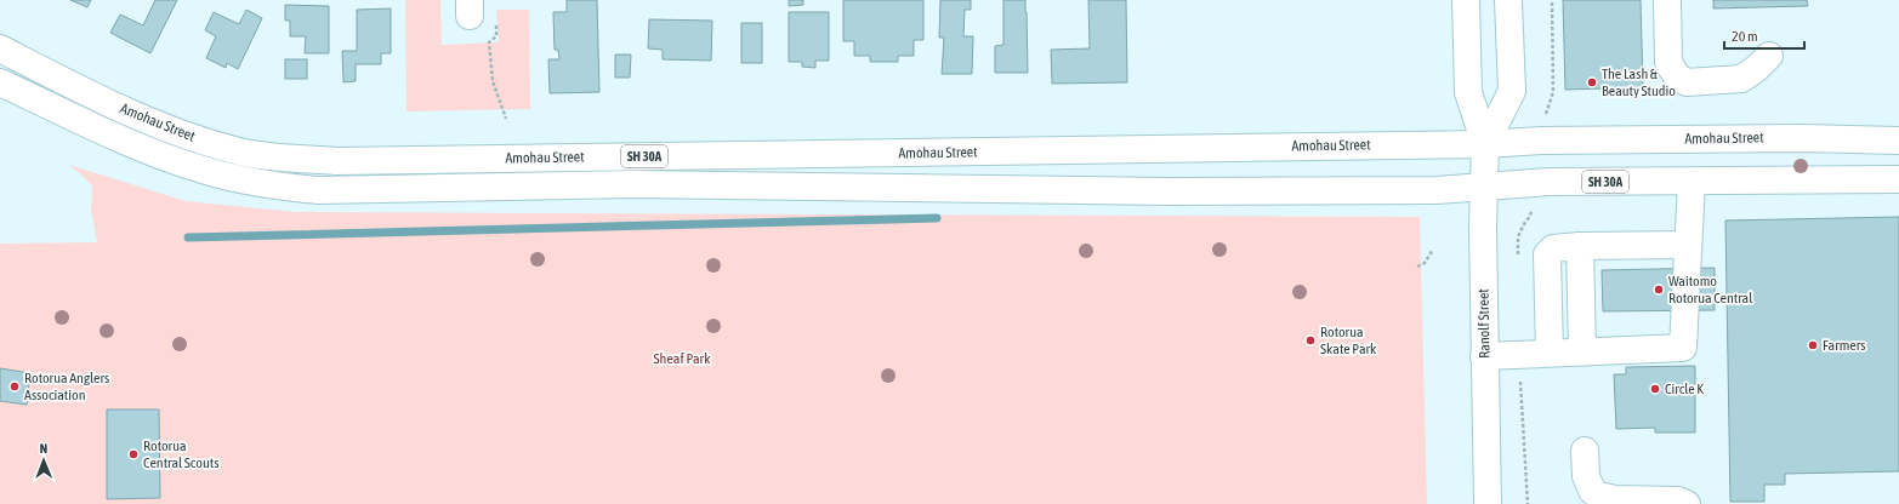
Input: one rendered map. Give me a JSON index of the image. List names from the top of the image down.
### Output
{
  "streets": {
    "main road": ["Amohau Street", "SH 30A", "Ranolf Street"]
  },
  "crossings": [
    ["Amohau Street", "Ranolf Street"]
  ],
  "parks": ["Sheaf Park"],
  "places": [
    "The Lash & Beauty Studio",
    "Waitomo Rotorua Central",
    "Rotorua Skate Park",
    "Farmers",
    "Rotorua Anglers Association",
    "Circle K",
    "Rotorua Central Scouts"
  ],
  "scale_bar": "20 m",
  "north": "top"
}
